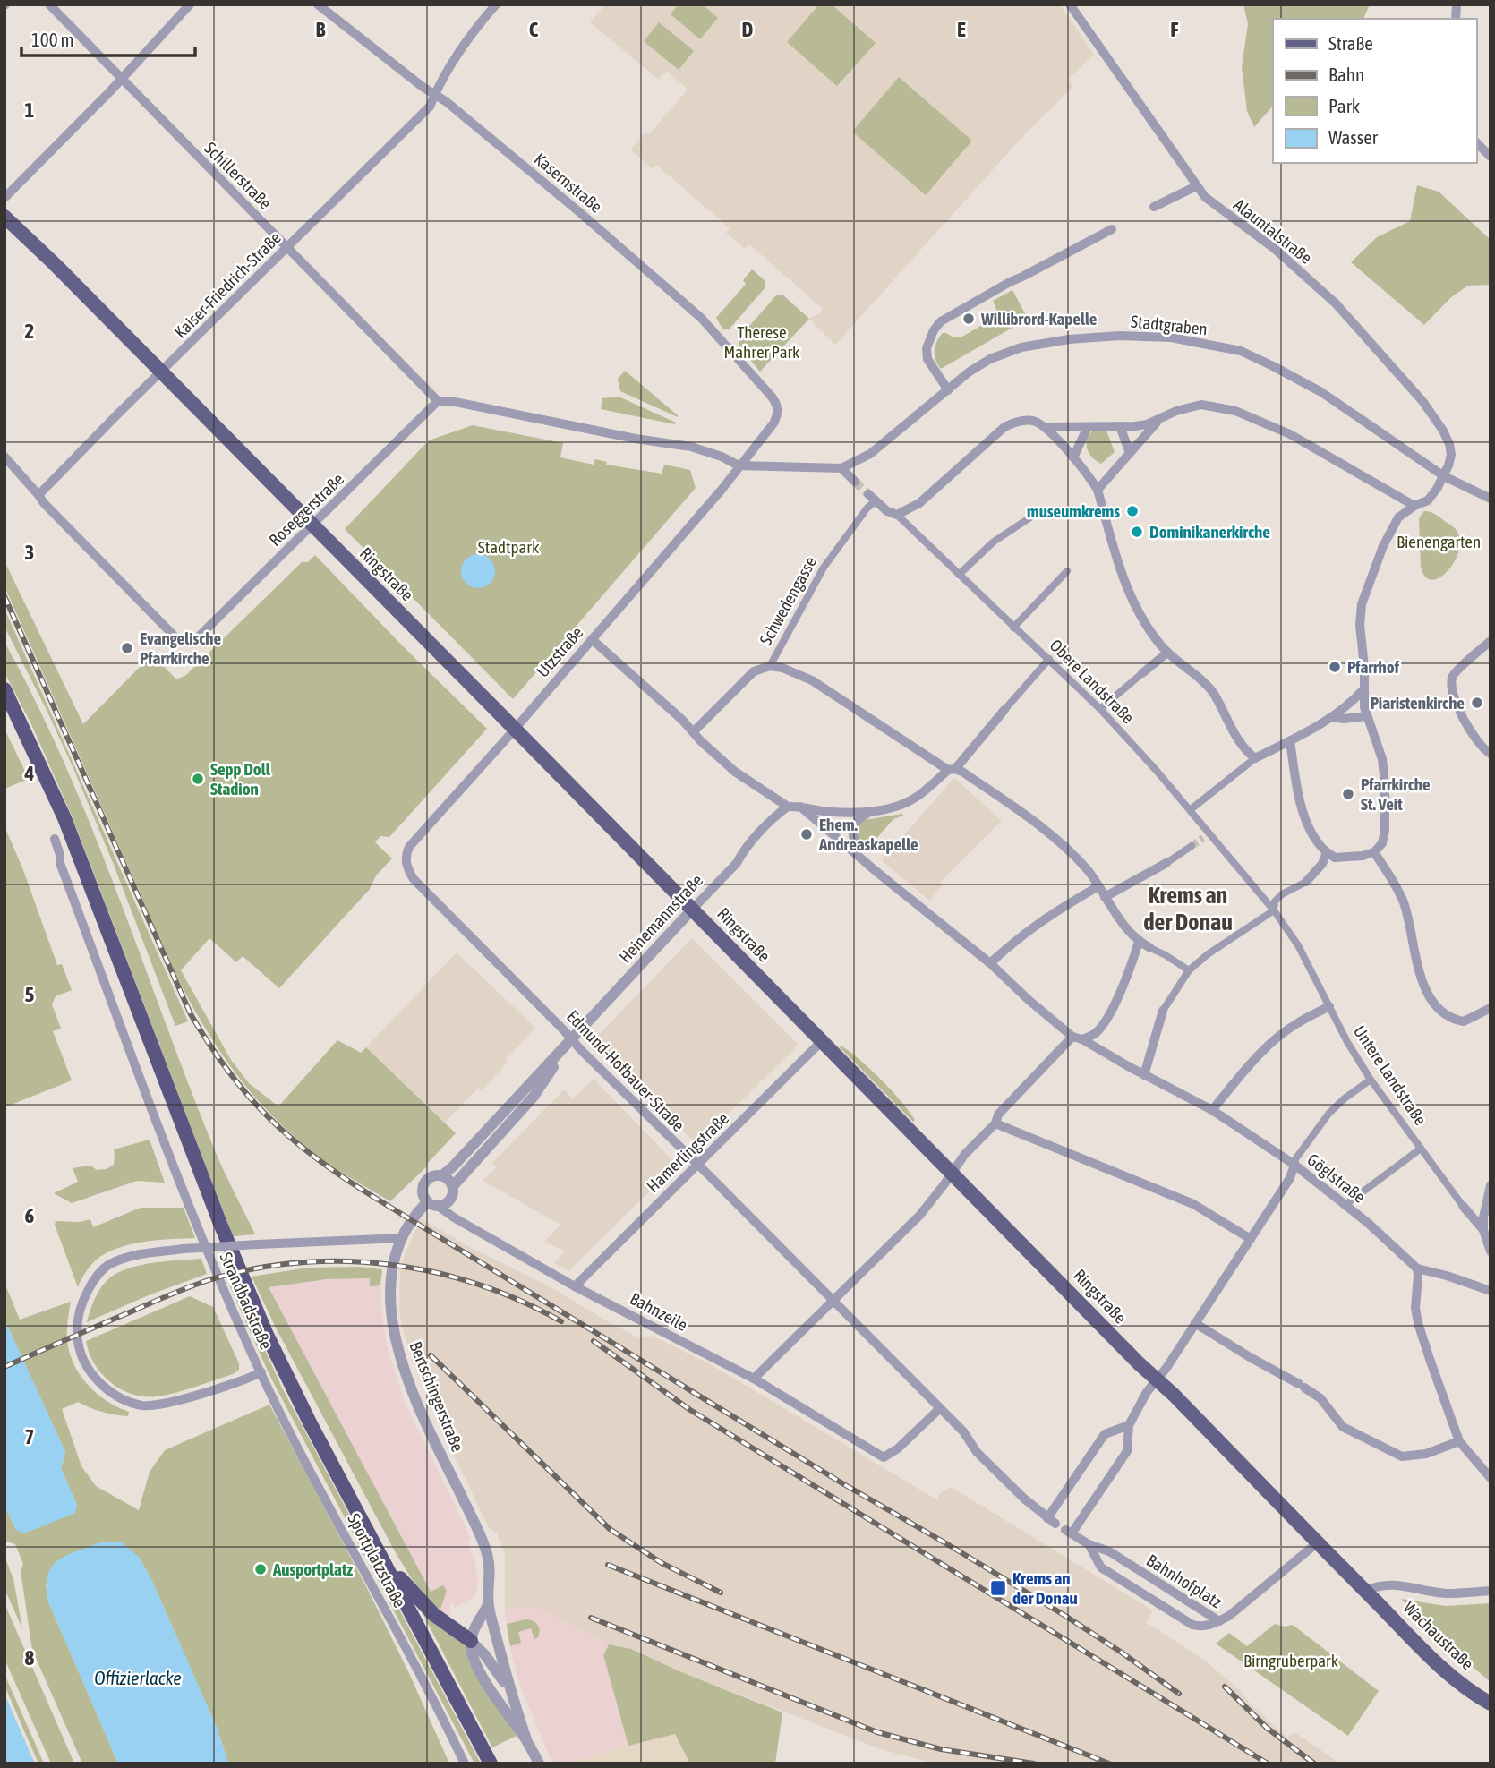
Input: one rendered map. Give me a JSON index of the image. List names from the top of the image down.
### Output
{
  "streets": {
    "main road": ["Ringstraße", "Wachaustraße"],
    "street": [
      "Schillerstraße",
      "Kasernstraße",
      "Alauntalstraße",
      "Kaiser-Friedrich-Straße",
      "Stadtgraben",
      "Roseggerstraße",
      "Schwedengasse",
      "Utzstraße",
      "Obere Landstraße",
      "Heinemannstraße",
      "Edmund-Hofbauer-Straße",
      "Untere Landstraße",
      "Hamerlingstraße",
      "Göglstraße",
      "Strandbadstraße",
      "Bahnzeile",
      "Bertschingerstraße",
      "Sportplatzstraße",
      "Bahnhofplatz"
    ]
  },
  "crossings": [
    ["Schillerstraße", "Kaiser-Friedrich-Straße"],
    ["Schillerstraße", "Roseggerstraße"],
    ["Kasernstraße", "Kaiser-Friedrich-Straße"],
    ["Kasernstraße", "Utzstraße"],
    ["Alauntalstraße", "Stadtgraben"],
    ["Kaiser-Friedrich-Straße", "Roseggerstraße"],
    ["Kaiser-Friedrich-Straße", "Ringstraße"],
    ["Roseggerstraße", "Ringstraße"],
    ["Ringstraße", "Utzstraße"],
    ["Ringstraße", "Heinemannstraße"],
    ["Ringstraße", "Hamerlingstraße"],
    ["Ringstraße", "Bahnhofplatz"],
    ["Ringstraße", "Wachaustraße"],
    ["Schwedengasse", "Obere Landstraße"],
    ["Utzstraße", "Edmund-Hofbauer-Straße"],
    ["Obere Landstraße", "Untere Landstraße"],
    ["Heinemannstraße", "Edmund-Hofbauer-Straße"],
    ["Heinemannstraße", "Bahnzeile"],
    ["Heinemannstraße", "Bertschingerstraße"],
    ["Edmund-Hofbauer-Straße", "Hamerlingstraße"],
    ["Hamerlingstraße", "Bahnzeile"],
    ["Göglstraße", "Bahnhofplatz"],
    ["Strandbadstraße", "Bertschingerstraße"],
    ["Strandbadstraße", "Sportplatzstraße"],
    ["Bahnzeile", "Bertschingerstraße"]
  ],
  "districts": ["Krems an der Donau"],
  "water": ["Offizierlacke"],
  "parks": [
    "Therese Mahrer Park",
    "Bienengarten",
    "Stadtpark",
    "Birngruberpark"
  ],
  "places": {
    "other": [
      "Willibrord-Kapelle",
      "museumkrems",
      "Dominikanerkirche",
      "Evangelische Pfarrkirche",
      "Pfarrhof",
      "Piaristenkirche",
      "Sepp Doll Stadion",
      "Pfarrkirche St. Veit",
      "Ehem. Andreaskapelle",
      "Ausportplatz"
    ],
    "transit": ["Krems an der Donau"]
  },
  "legend": [
    "Straße",
    "Bahn",
    "Park",
    "Wasser"
  ],
  "scale_bar": "100 m",
  "grid": {
    "columns": [
      "B",
      "C",
      "D",
      "E",
      "F"
    ],
    "rows": [
      "1",
      "2",
      "3",
      "4",
      "5",
      "6",
      "7",
      "8"
    ]
  }
}
